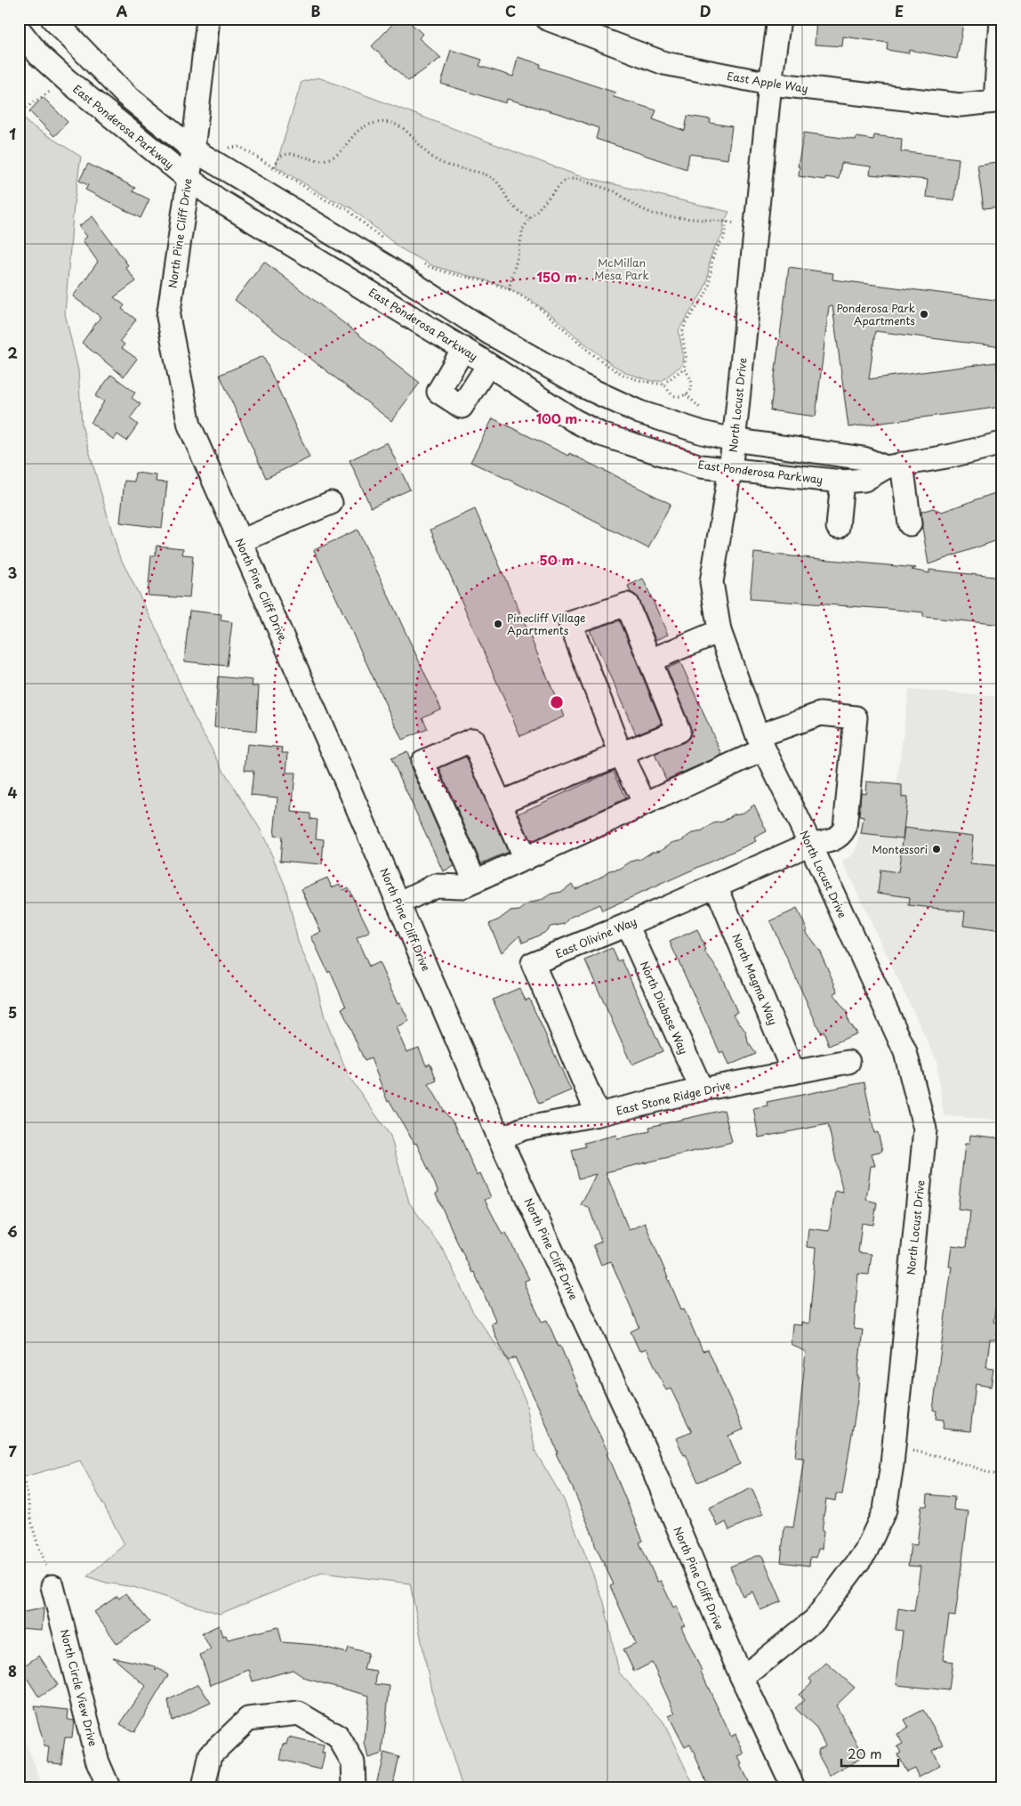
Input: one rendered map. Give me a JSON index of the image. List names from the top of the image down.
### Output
{
  "streets": {
    "street": [
      "East Apple Way",
      "East Ponderosa Parkway",
      "North Pine Cliff Drive",
      "North Locust Drive",
      "East Olivine Way",
      "North Magma Way",
      "North Diabase Way",
      "East Stone Ridge Drive",
      "North Circle View Drive"
    ]
  },
  "crossings": [
    ["East Apple Way", "North Locust Drive"],
    ["East Ponderosa Parkway", "North Pine Cliff Drive"],
    ["East Ponderosa Parkway", "North Locust Drive"],
    ["North Pine Cliff Drive", "North Locust Drive"],
    ["North Pine Cliff Drive", "East Stone Ridge Drive"],
    ["North Locust Drive", "East Olivine Way"],
    ["East Olivine Way", "North Magma Way"],
    ["East Olivine Way", "North Diabase Way"],
    ["East Olivine Way", "East Stone Ridge Drive"],
    ["North Magma Way", "East Stone Ridge Drive"],
    ["North Diabase Way", "East Stone Ridge Drive"]
  ],
  "parks": ["McMillan Mesa Park"],
  "places": ["Ponderosa Park Apartments", "Pinecliff Village Apartments", "Montessori"],
  "scale_bar": "20 m",
  "grid": {
    "columns": [
      "A",
      "B",
      "C",
      "D",
      "E"
    ],
    "rows": [
      "1",
      "2",
      "3",
      "4",
      "5",
      "6",
      "7",
      "8"
    ]
  },
  "rings": ["150 m", "100 m", "50 m"]
}
